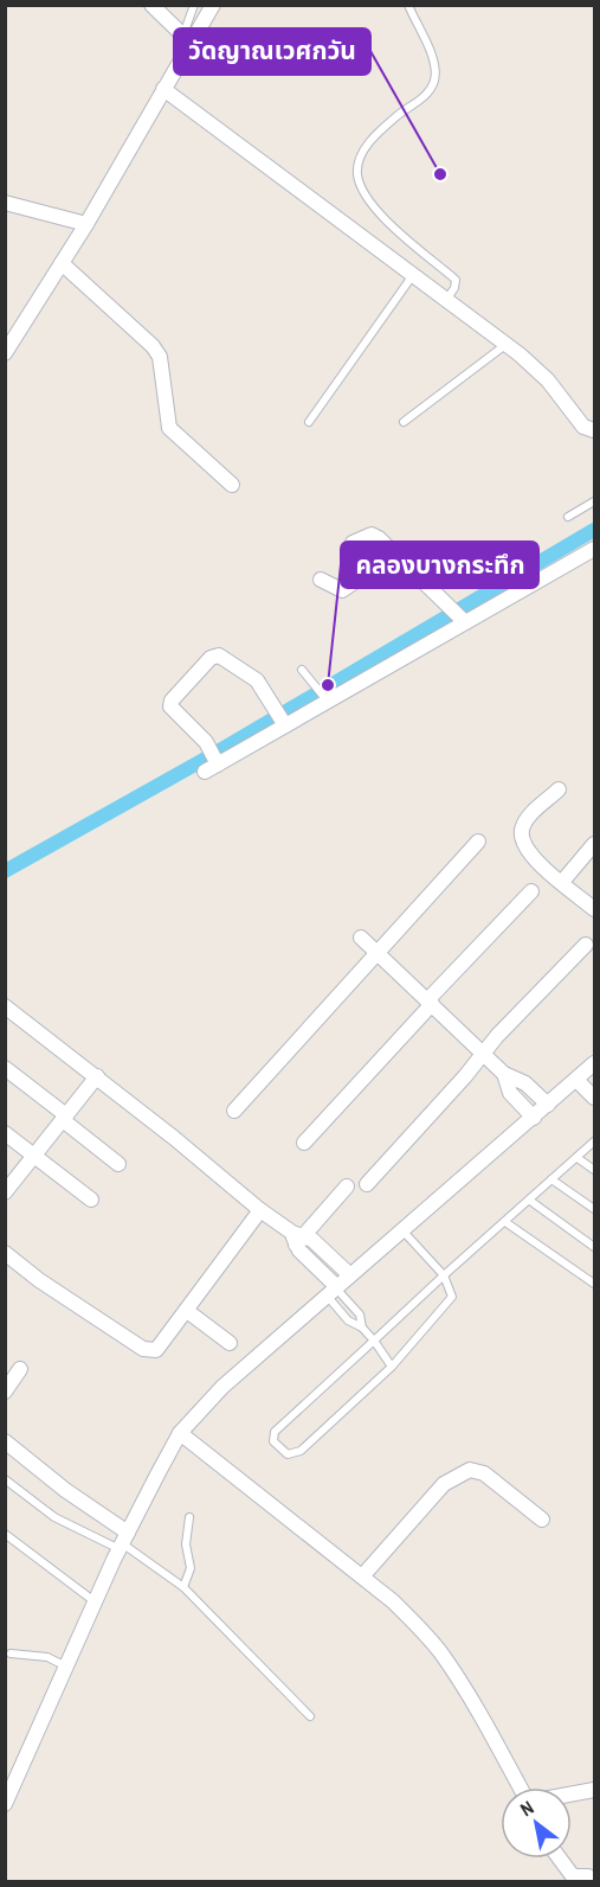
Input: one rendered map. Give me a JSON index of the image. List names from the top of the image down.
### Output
{
  "places": ["วัดญาณเวศกวัน", "คลองบางกระทึก"],
  "north": "top left"
}
